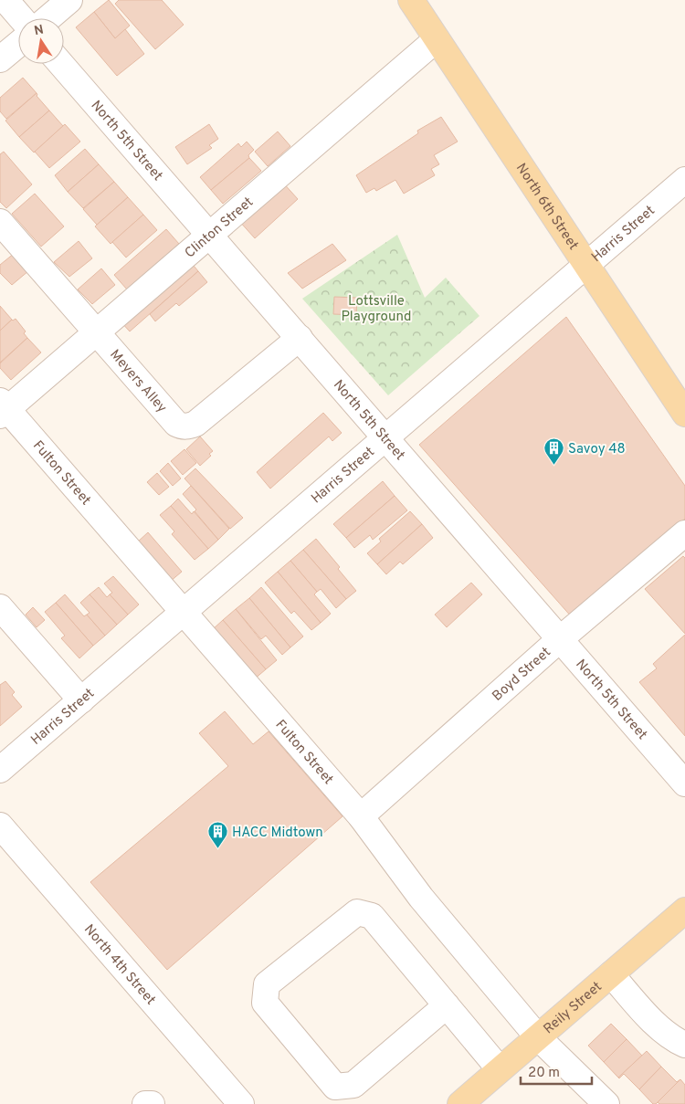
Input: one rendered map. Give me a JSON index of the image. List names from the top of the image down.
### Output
{
  "streets": {
    "main road": ["North 6th Street", "Reily Street"],
    "street": [
      "North 5th Street",
      "Clinton Street",
      "Harris Street",
      "Meyers Alley",
      "Fulton Street",
      "Boyd Street",
      "North 4th Street"
    ]
  },
  "crossings": [
    ["North 5th Street", "Clinton Street"],
    ["North 5th Street", "Harris Street"],
    ["North 5th Street", "Meyers Alley"],
    ["North 5th Street", "Boyd Street"],
    ["North 6th Street", "Clinton Street"],
    ["North 6th Street", "Harris Street"],
    ["Clinton Street", "Meyers Alley"],
    ["Clinton Street", "Fulton Street"],
    ["Harris Street", "Fulton Street"],
    ["Fulton Street", "Boyd Street"],
    ["Fulton Street", "Reily Street"]
  ],
  "parks": ["Lottsville Playground"],
  "places": {
    "building": ["Savoy 48", "HACC Midtown"]
  },
  "scale_bar": "20 m",
  "north": "top"
}
